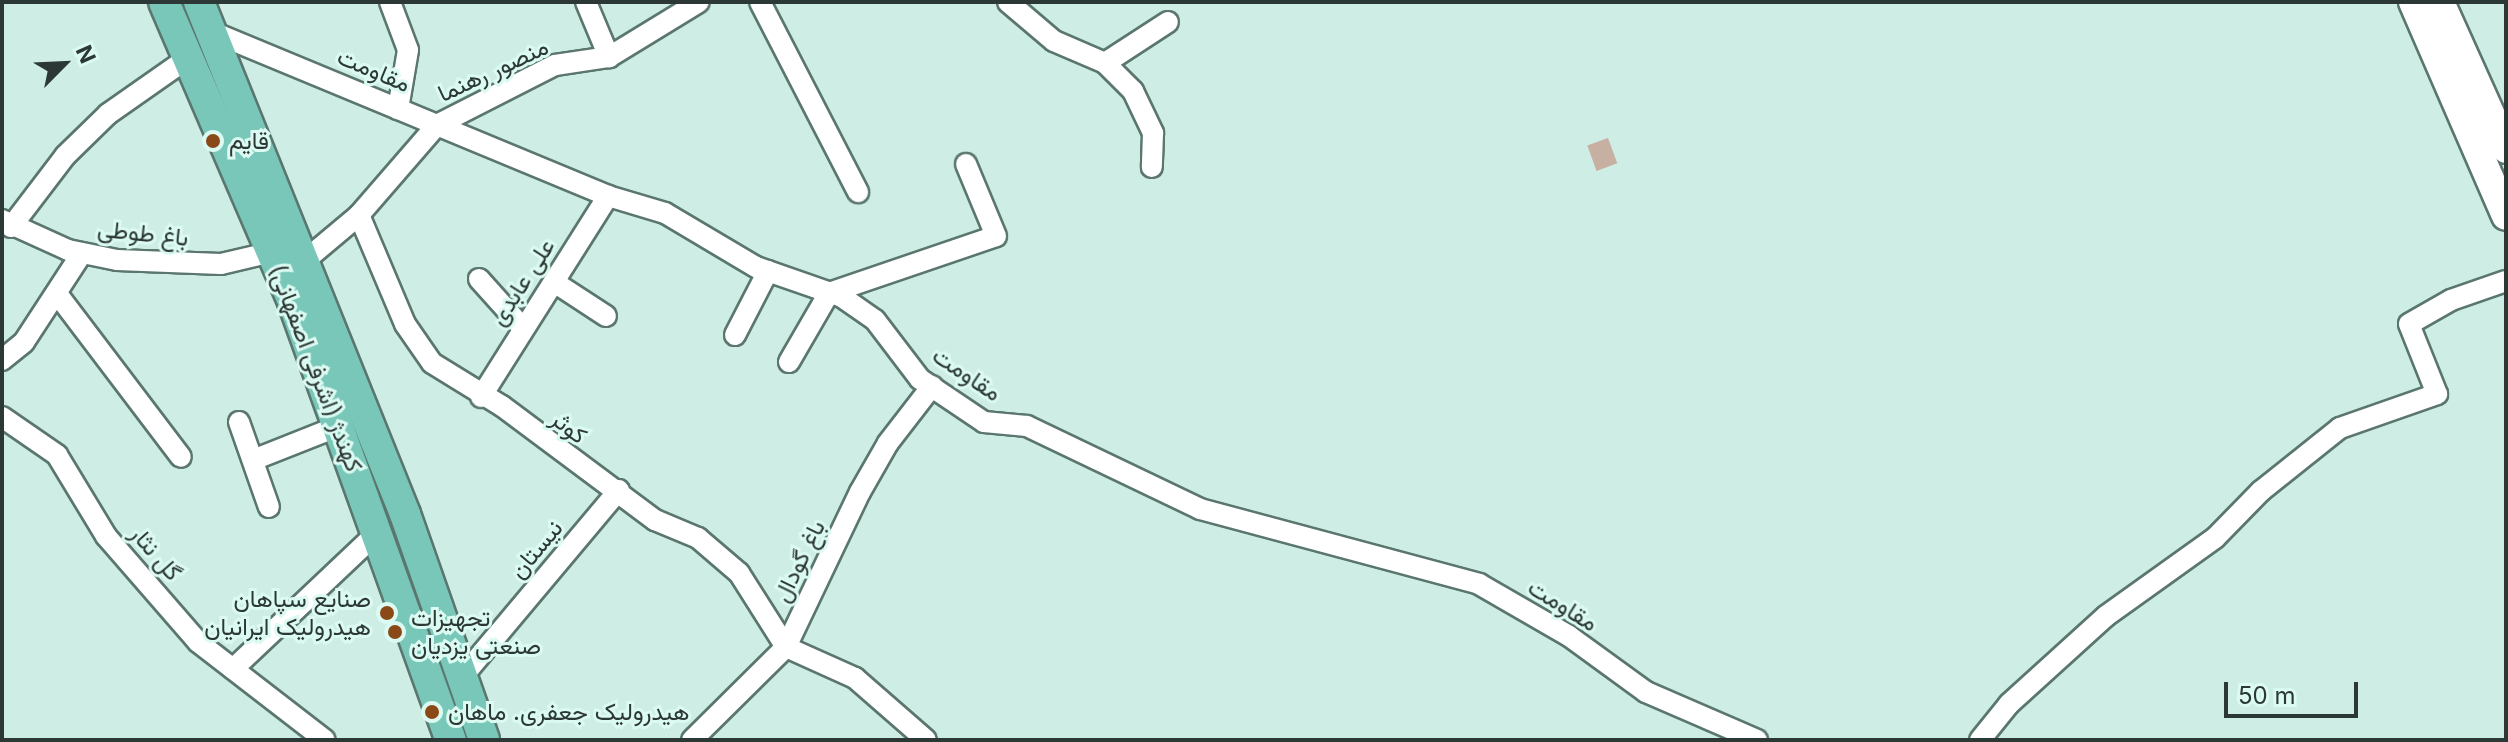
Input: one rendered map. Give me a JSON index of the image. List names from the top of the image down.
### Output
{
  "streets": {
    "main road": ["کهندژ (اشرفی اصفهانی)"],
    "street": [
      "مقاومت",
      "منصور رهنما",
      "باغ طوطی",
      "علی عابدی",
      "کوثر",
      "نیستان",
      "گل نثار",
      "باغ گودال"
    ]
  },
  "crossings": [
    ["مقاومت", "منصور رهنما"],
    ["مقاومت", "علی عابدی"],
    ["مقاومت", "کهندژ (اشرفی اصفهانی)"],
    ["مقاومت", "باغ گودال"],
    ["باغ طوطی", "کهندژ (اشرفی اصفهانی)"],
    ["علی عابدی", "کوثر"],
    ["کهندژ (اشرفی اصفهانی)", "نیستان"],
    ["کوثر", "نیستان"],
    ["کوثر", "باغ گودال"]
  ],
  "places": [
    "قایم",
    "صنایع سپاهان هیدرولیک ایرانیان",
    "تجهیزات صنعتی یزدیان",
    "هیدرولیک جعفری. ماهان"
  ],
  "scale_bar": "50 m",
  "north": "top right"
}
